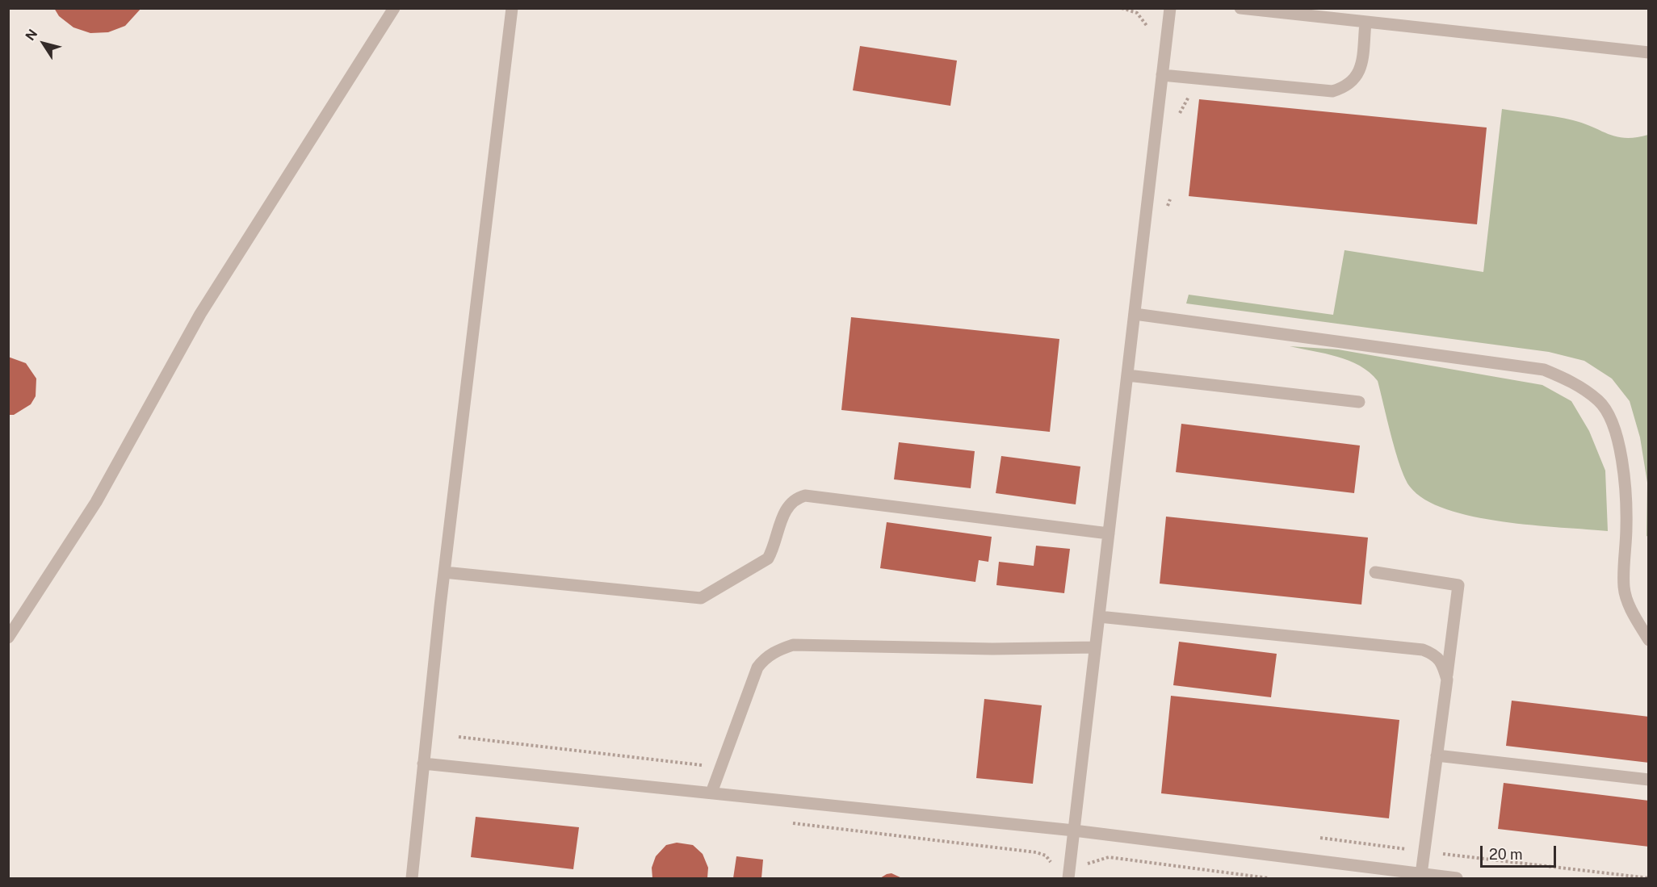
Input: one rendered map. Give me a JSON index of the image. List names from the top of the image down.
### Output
{
  "scale_bar": "20 m",
  "north": "top left"
}
